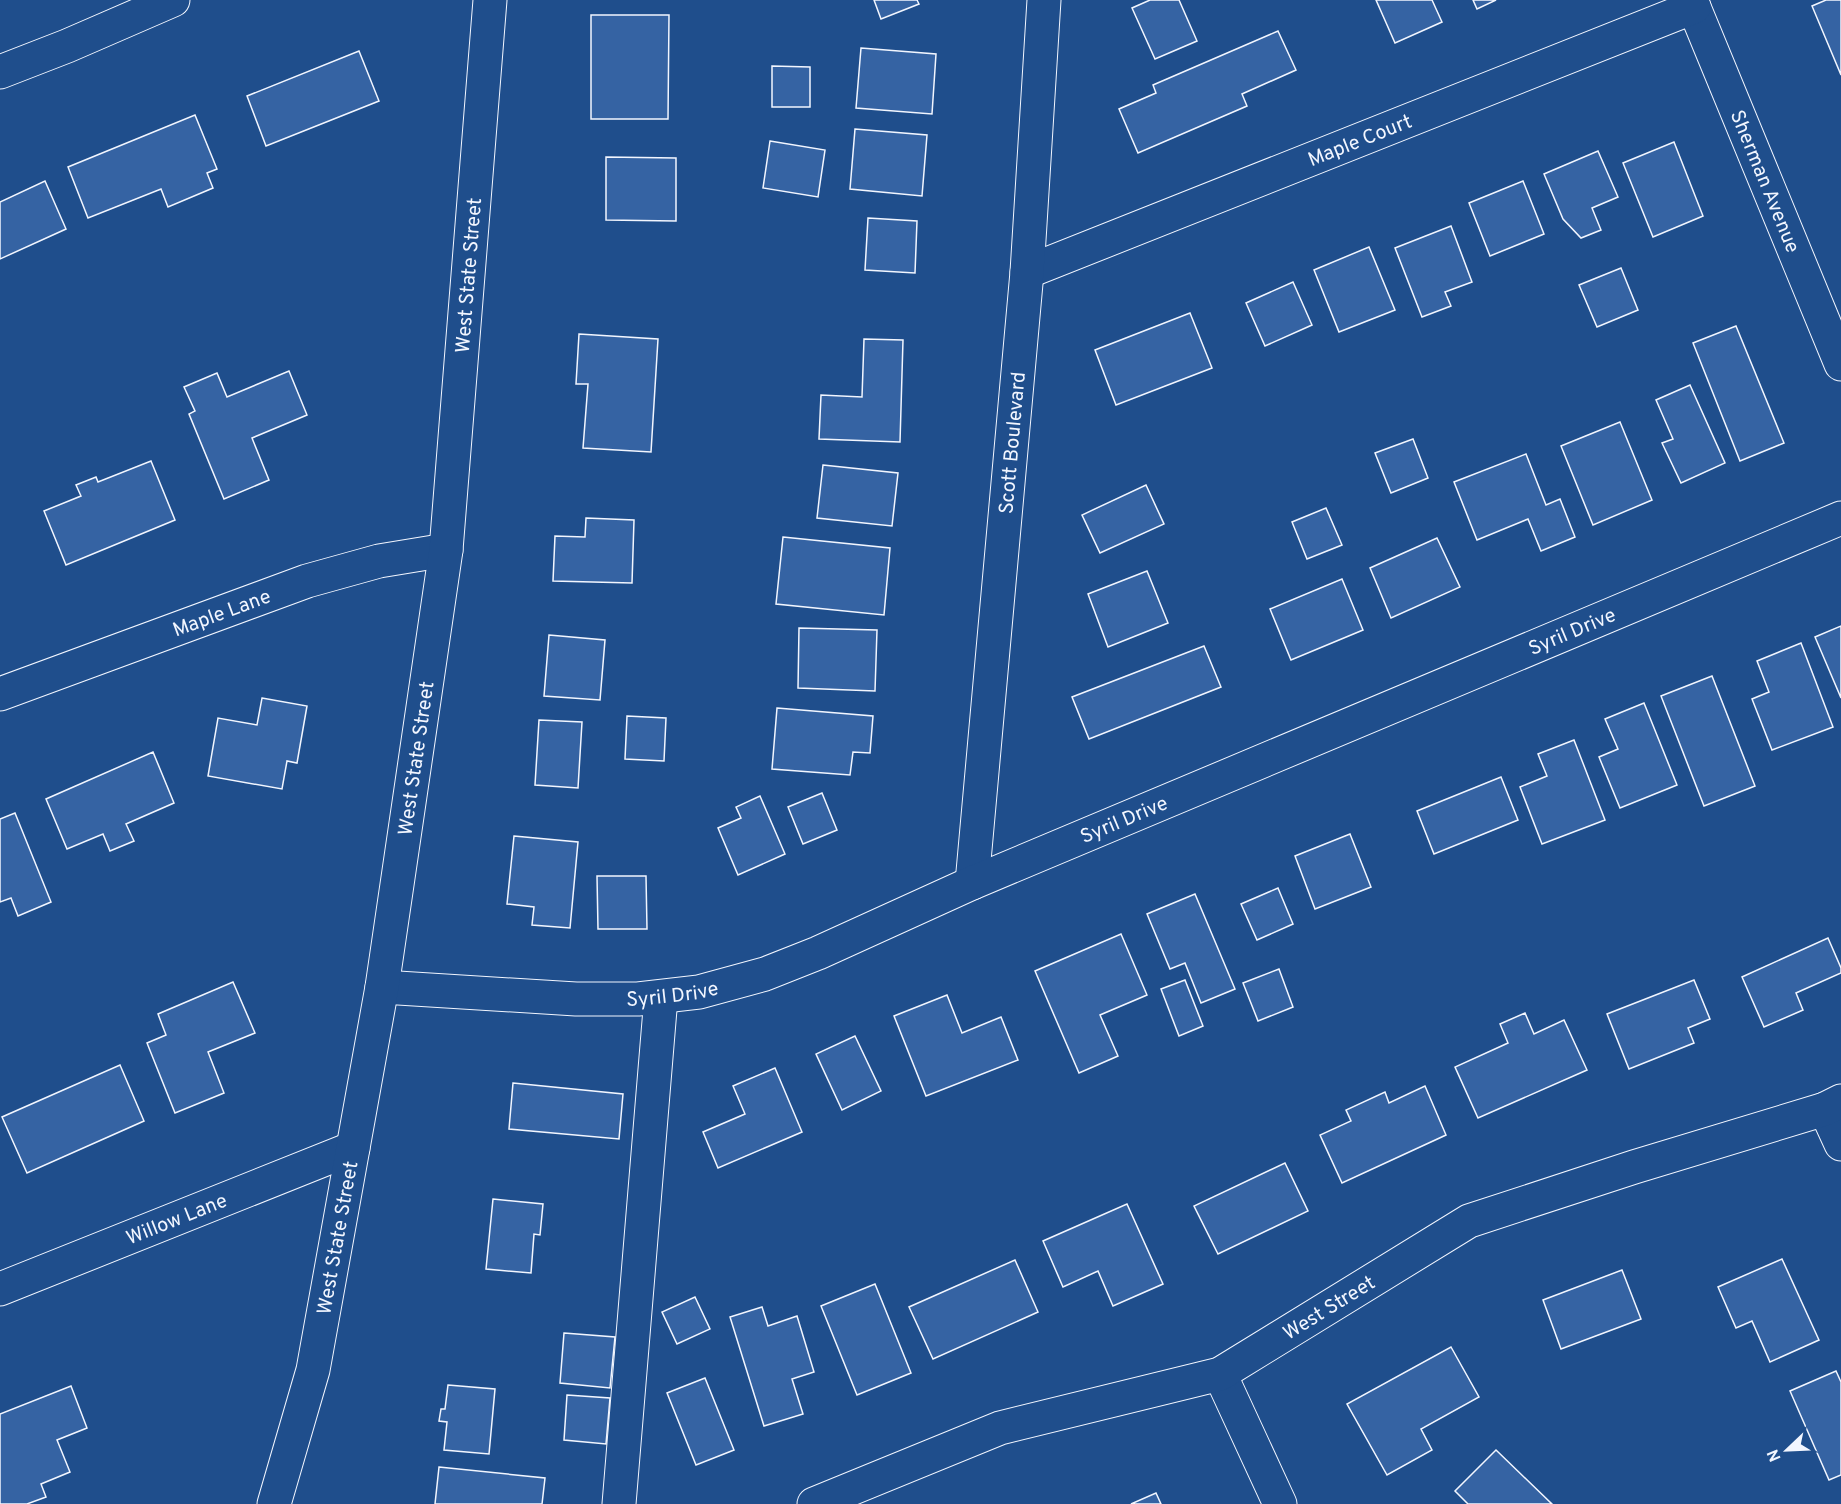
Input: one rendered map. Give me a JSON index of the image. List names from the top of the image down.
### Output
{
  "streets": {
    "street": [
      "Maple Court",
      "Sherman Avenue",
      "West State Street",
      "Scott Boulevard",
      "Maple Lane",
      "Syril Drive",
      "Willow Lane",
      "West Street"
    ]
  },
  "crossings": [
    ["Maple Court", "Sherman Avenue"],
    ["Maple Court", "Scott Boulevard"],
    ["West State Street", "Maple Lane"],
    ["West State Street", "Syril Drive"],
    ["West State Street", "Willow Lane"],
    ["Scott Boulevard", "Syril Drive"]
  ],
  "north": "bottom left"
}
